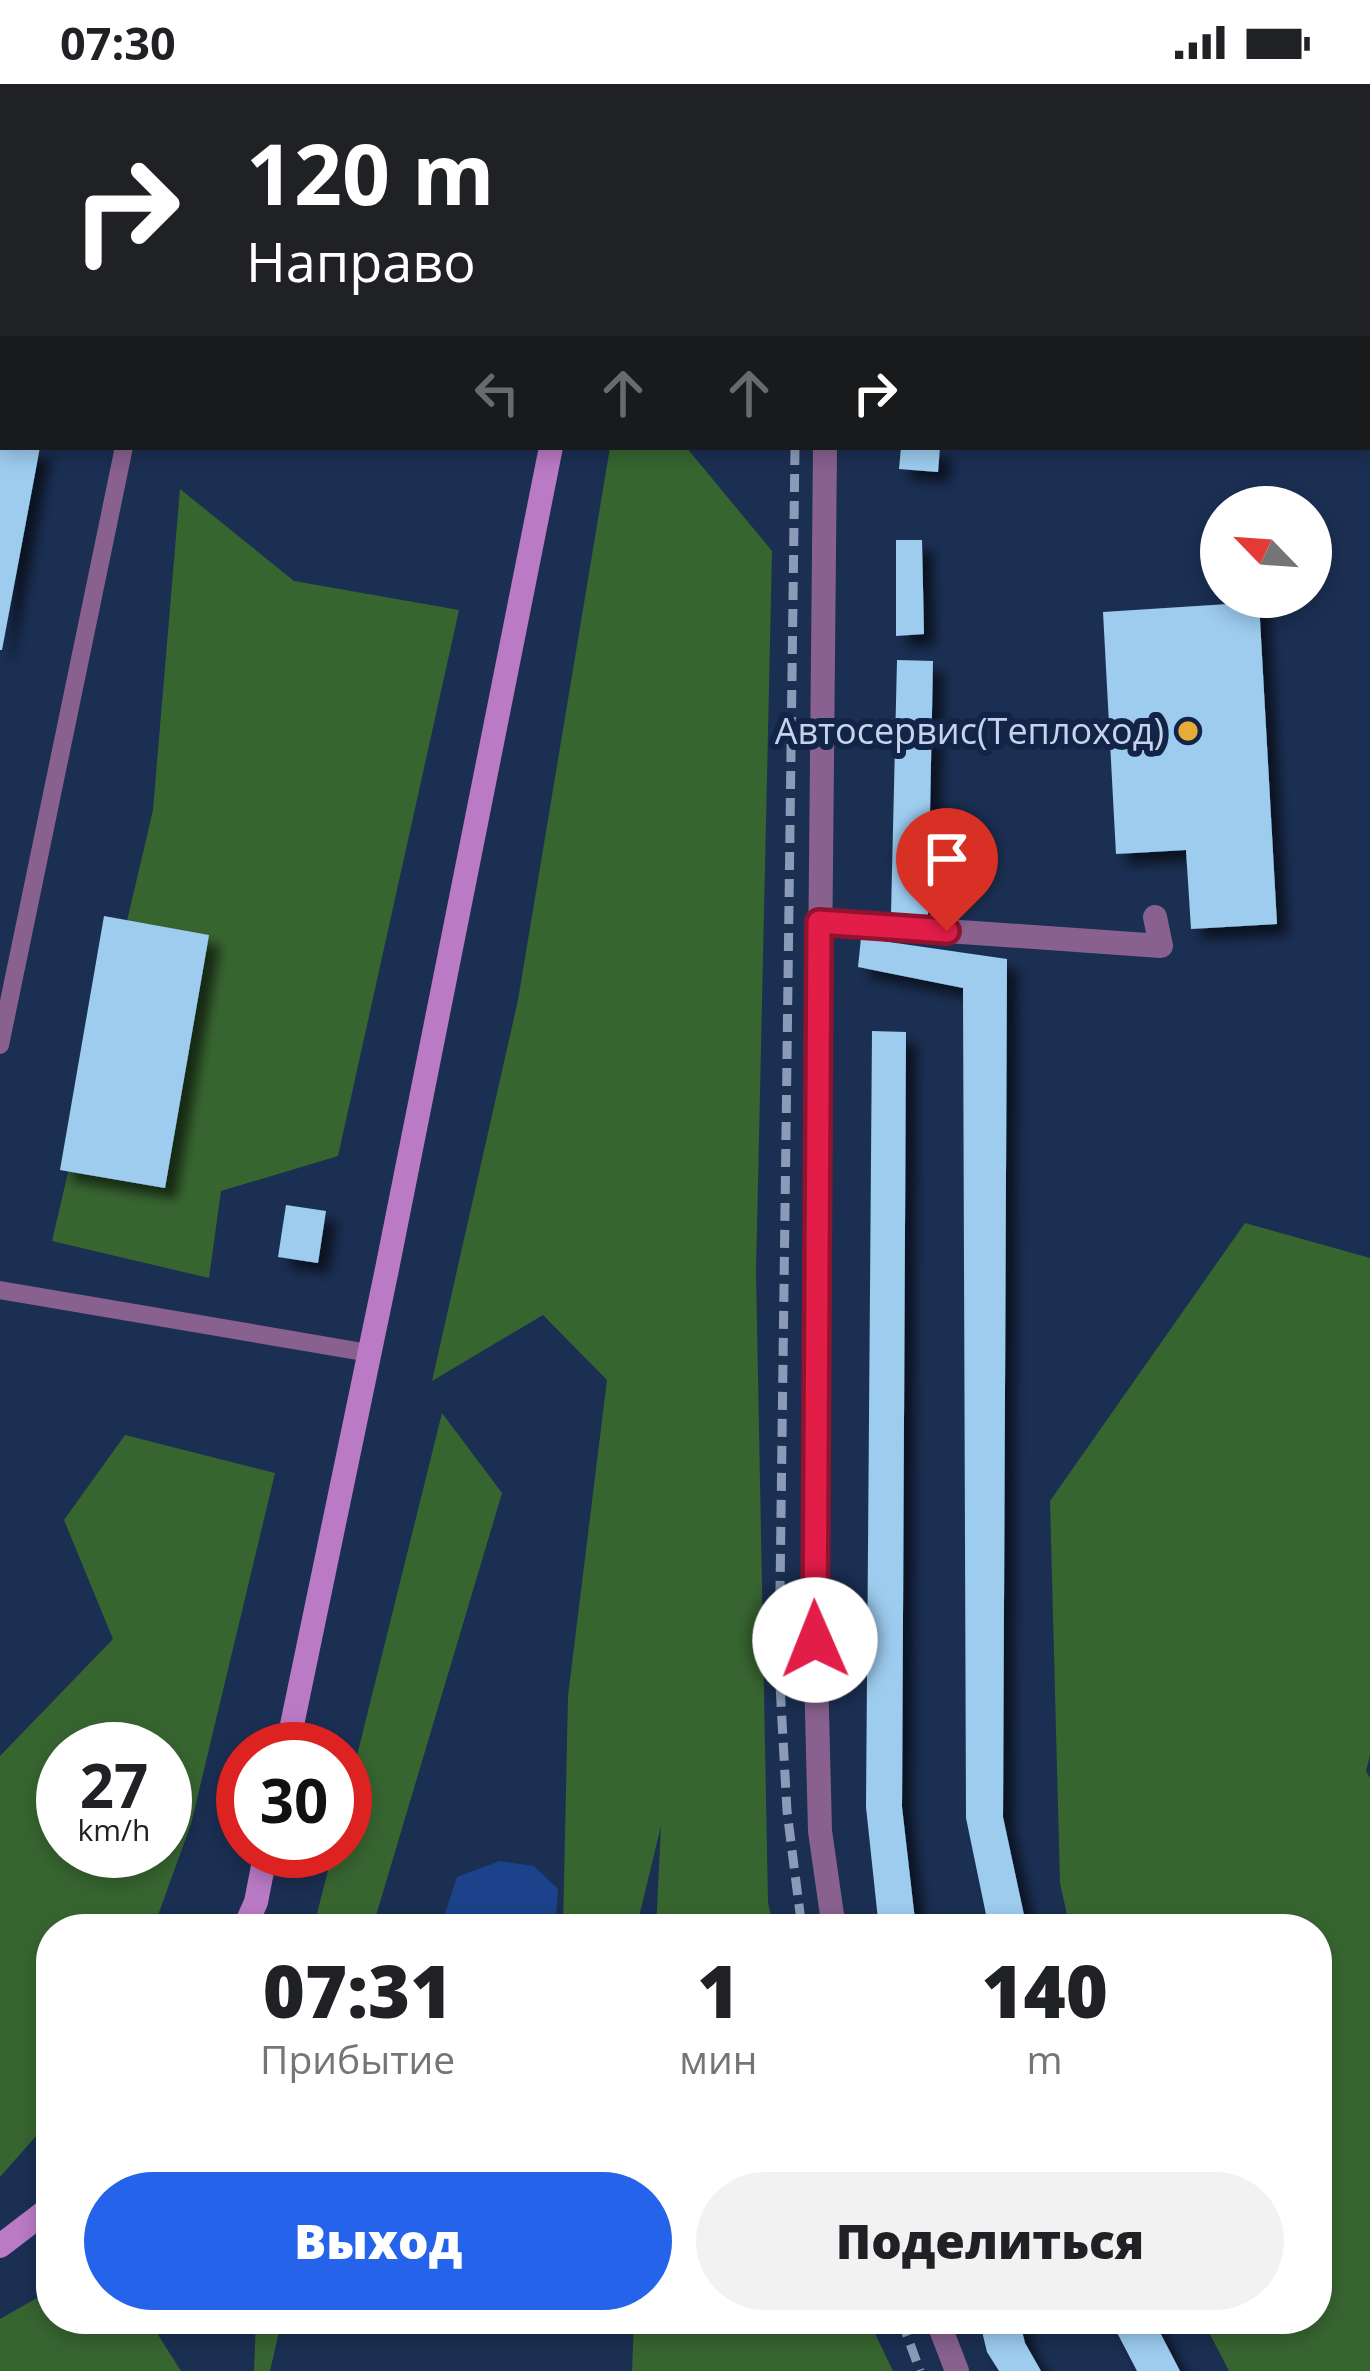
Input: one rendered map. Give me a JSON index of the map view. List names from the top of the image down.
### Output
{
  "places": ["Автосервис(Теплоход)"],
  "north": "top left",
  "page": {
    "status": "07:30",
    "turn": ["120 m", "Направо"],
    "speed": "27 km/h",
    "limit": "30",
    "eta": [
      "07:31",
      "Прибытие",
      "1",
      "мин",
      "140",
      "m"
    ],
    "buttons": ["Выход", "Поделиться"]
  }
}
